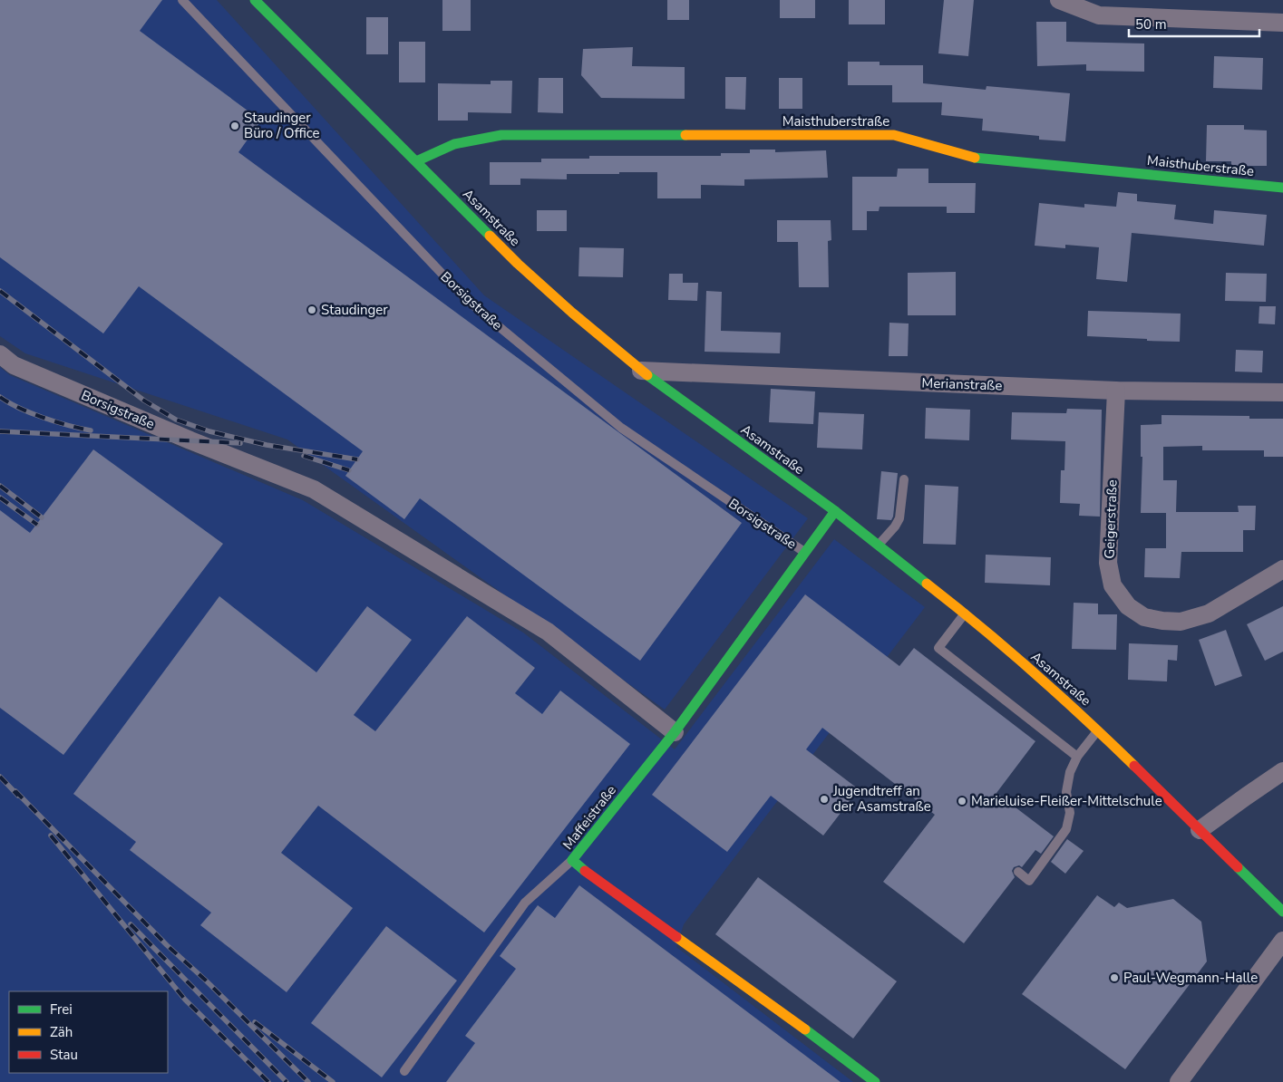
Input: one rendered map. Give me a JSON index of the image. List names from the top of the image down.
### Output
{
  "streets": {
    "street": [
      "Maisthuberstraße",
      "Asamstraße",
      "Borsigstraße",
      "Merianstraße",
      "Geigerstraße",
      "Maffeistraße"
    ]
  },
  "crossings": [
    ["Maisthuberstraße", "Asamstraße"],
    ["Asamstraße", "Merianstraße"],
    ["Asamstraße", "Maffeistraße"],
    ["Borsigstraße", "Maffeistraße"],
    ["Merianstraße", "Geigerstraße"]
  ],
  "places": [
    "Staudinger Büro / Office",
    "Staudinger",
    "Jugendtreff an der Asamstraße",
    "Marieluise-Fleißer-Mittelschule",
    "Paul-Wegmann-Halle"
  ],
  "legend": ["Frei", "Zäh", "Stau"],
  "scale_bar": "50 m"
}
